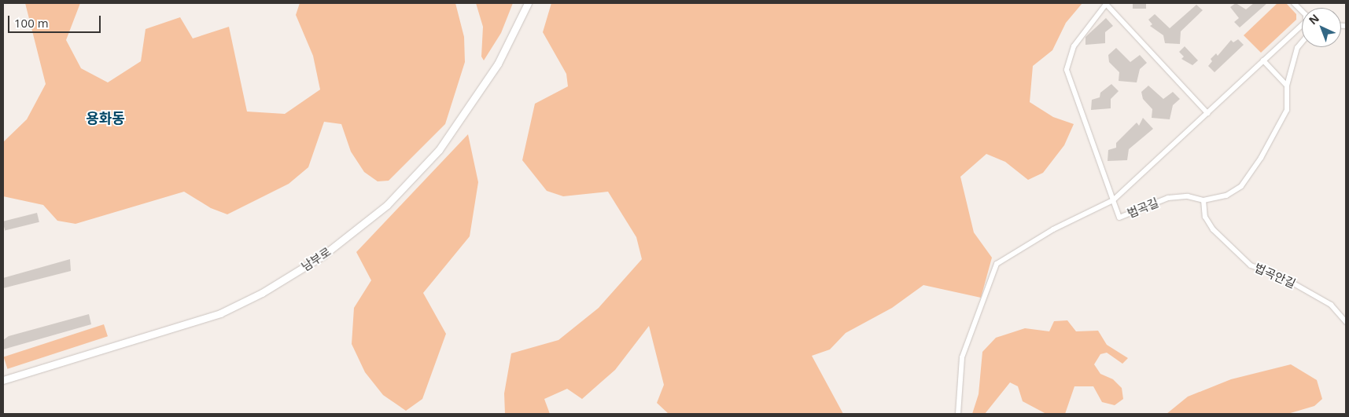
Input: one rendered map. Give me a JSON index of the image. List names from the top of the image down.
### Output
{
  "streets": {
    "street": ["법곡길", "남부로", "법곡안길"]
  },
  "crossings": [
    ["법곡길", "법곡안길"]
  ],
  "districts": ["용화동"],
  "scale_bar": "100 m",
  "north": "top left"
}
